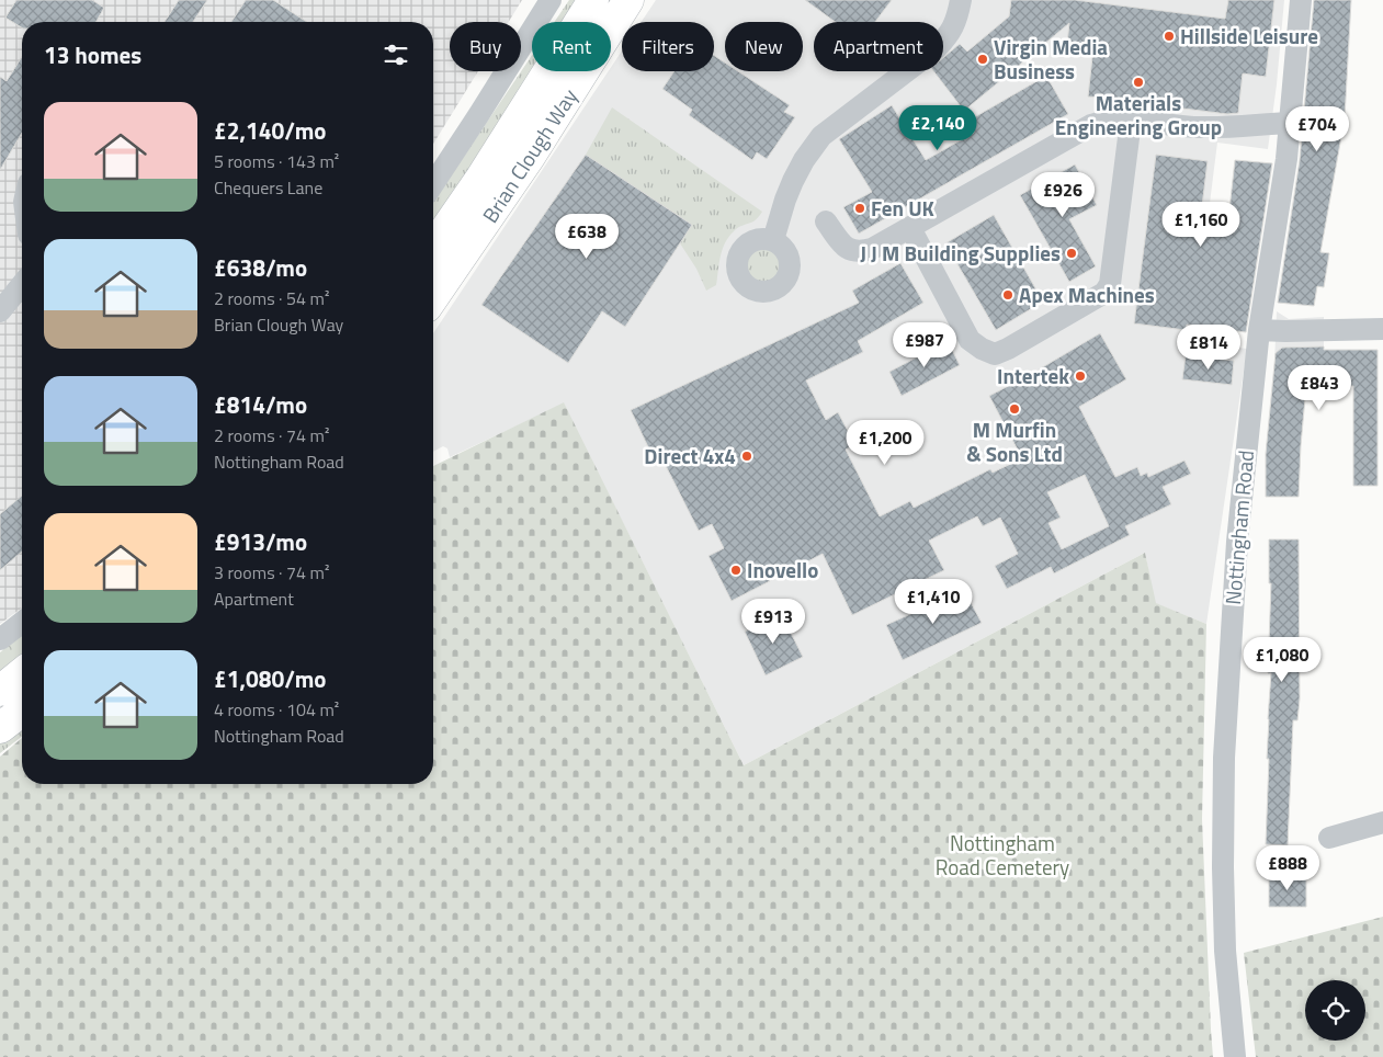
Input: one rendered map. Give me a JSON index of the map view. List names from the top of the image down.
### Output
{
  "streets": {
    "highway": ["Brian Clough Way"],
    "street": ["Nottingham Road"]
  },
  "parks": ["Nottingham Road Cemetery"],
  "places": [
    "Hillside Leisure",
    "Virgin Media Business",
    "Materials Engineering Group",
    "Fen UK",
    "J J M Building Supplies",
    "Apex Machines",
    "Intertek",
    "M Murfin & Sons Ltd",
    "Direct 4x4",
    "Inovello"
  ],
  "page": {
    "chip": [
      "Buy",
      "Rent",
      "Filters",
      "New",
      "Apartment"
    ],
    "heading": "13 homes",
    "list": [
      {
        "name": "£2,140/mo",
        "note": "5 rooms · 143 m² · Chequers Lane"
      },
      {
        "name": "£638/mo",
        "note": "2 rooms · 54 m² · Brian Clough Way"
      },
      {
        "name": "£814/mo",
        "note": "2 rooms · 74 m² · Nottingham Road"
      },
      {
        "name": "£913/mo",
        "note": "3 rooms · 74 m² · Apartment"
      },
      {
        "name": "£1,080/mo",
        "note": "4 rooms · 104 m² · Nottingham Road"
      }
    ],
    "price": [
      "£2,140",
      "£704",
      "£926",
      "£1,160",
      "£638",
      "£987",
      "£814",
      "£843",
      "£1,200",
      "£1,410",
      "£913",
      "£1,080",
      "£888"
    ]
  }
}
